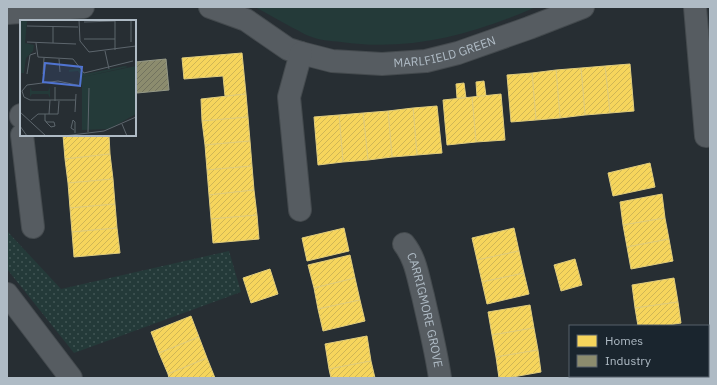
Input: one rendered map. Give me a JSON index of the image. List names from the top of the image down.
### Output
{
  "streets": {
    "street": ["MARLFIELD GREEN", "CARRIGMORE GROVE"]
  },
  "legend": ["Homes", "Industry"]
}
